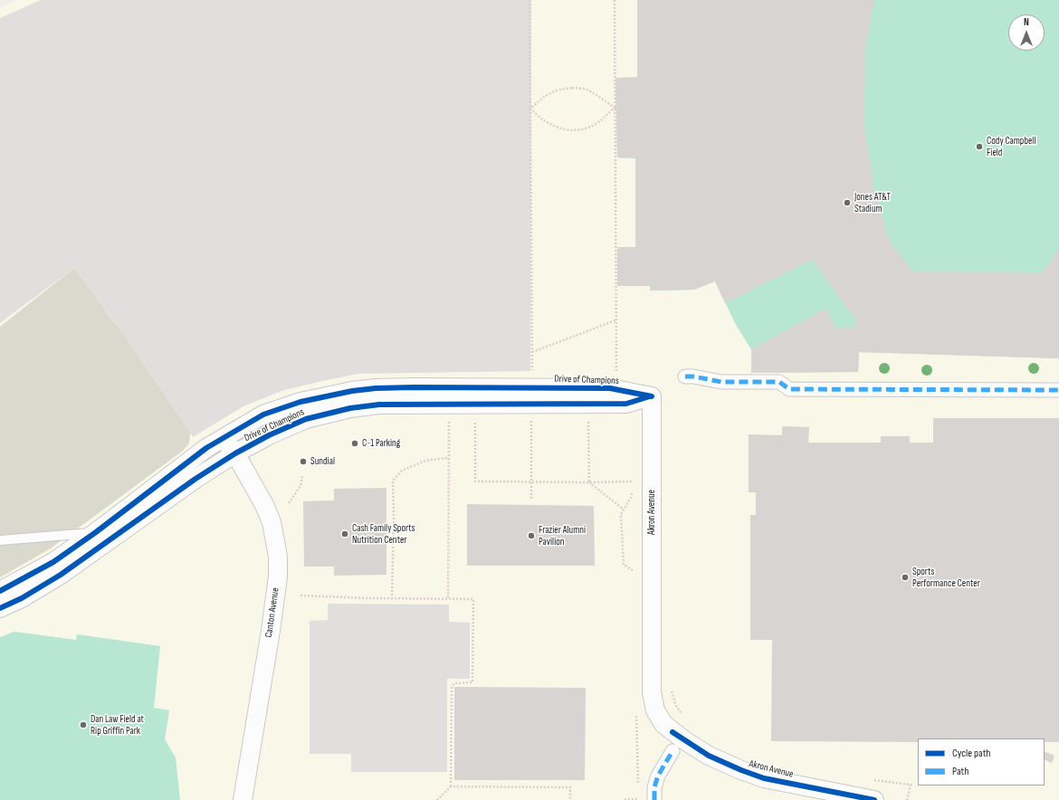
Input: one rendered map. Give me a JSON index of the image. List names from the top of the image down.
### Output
{
  "streets": {
    "street": ["Drive of Champions", "Akron Avenue", "Canton Avenue"]
  },
  "crossings": [
    ["Drive of Champions", "Akron Avenue"],
    ["Drive of Champions", "Canton Avenue"]
  ],
  "places": [
    "Cody Campbell Field",
    "Jones AT&T Stadium",
    "C-1 Parking",
    "Sundial",
    "Cash Family Sports Nutrition Center",
    "Frazier Alumni Pavilion",
    "Sports Performance Center",
    "Dan Law Field at Rip Griffin Park"
  ],
  "legend": ["Cycle path", "Path"],
  "north": "top"
}
